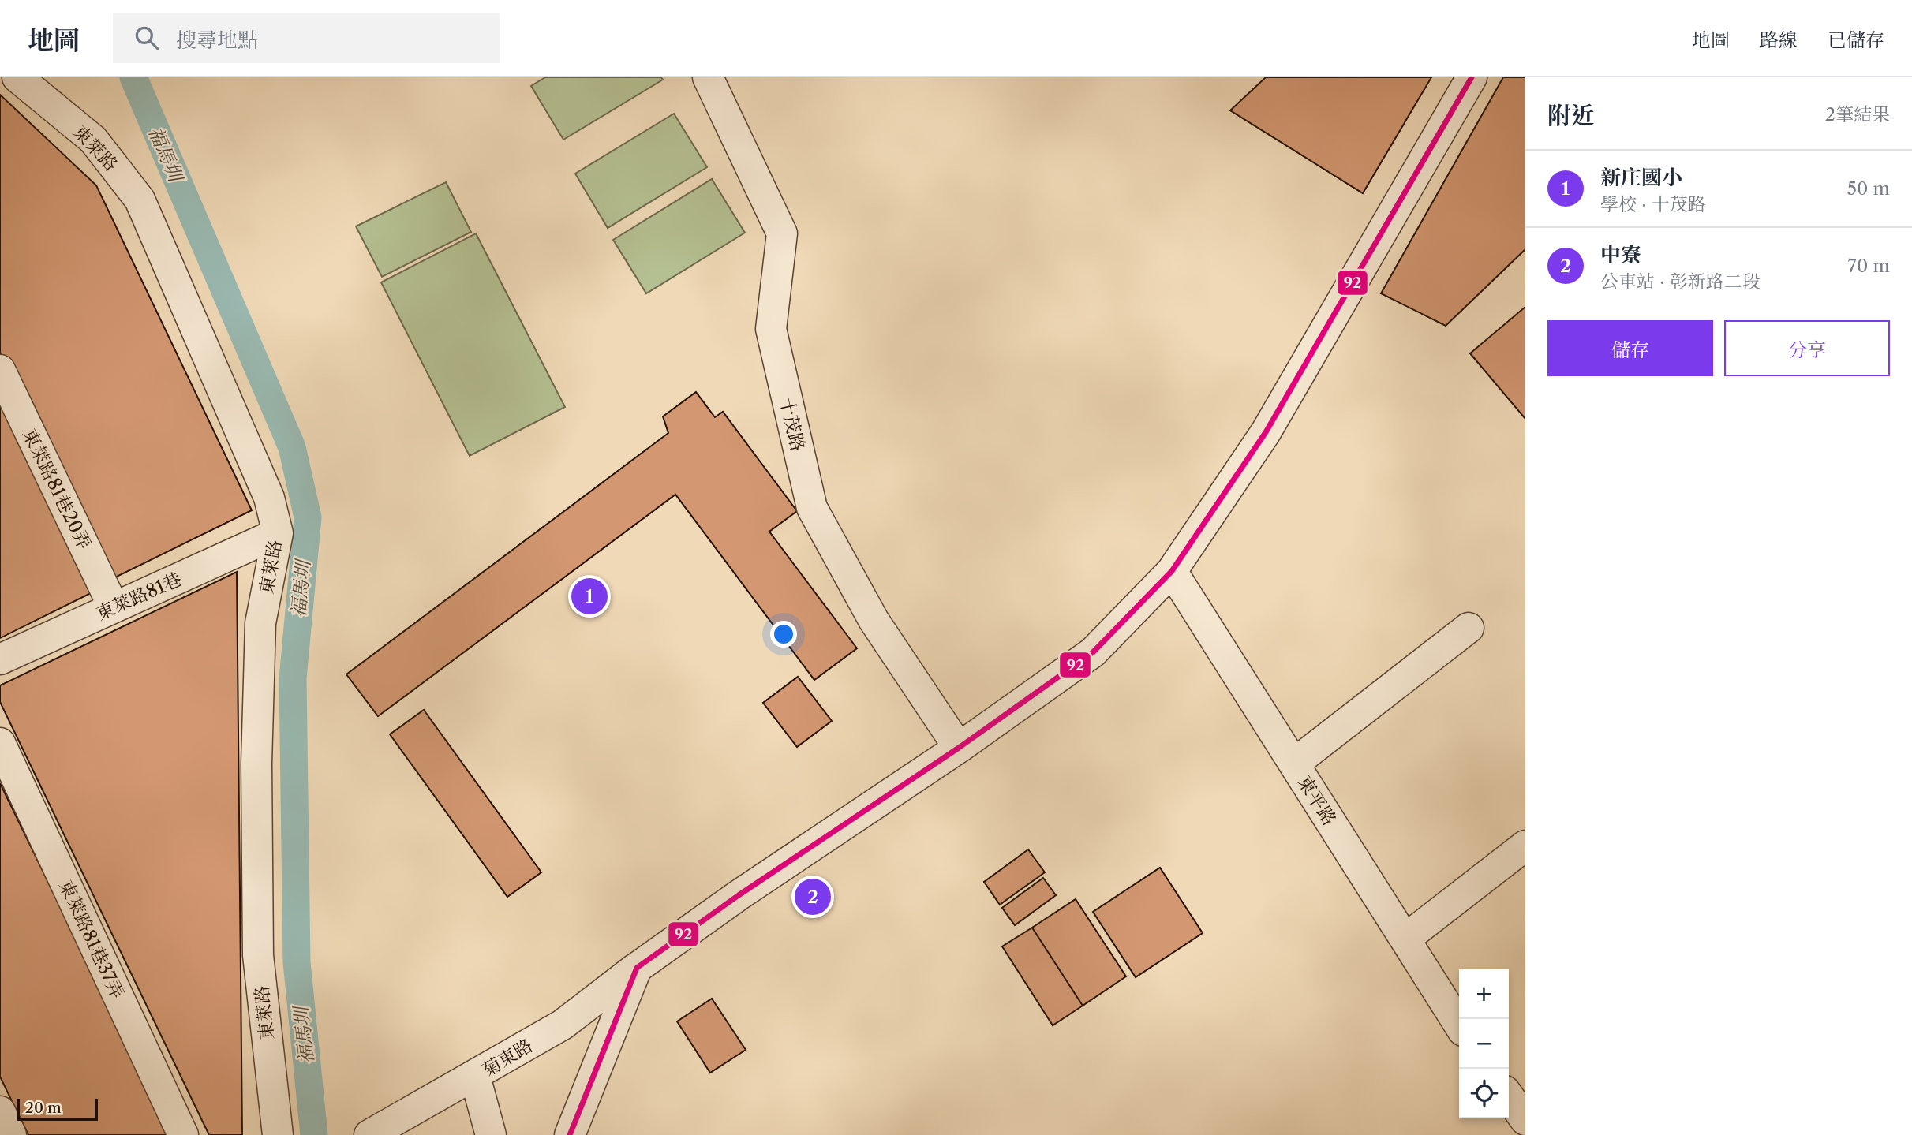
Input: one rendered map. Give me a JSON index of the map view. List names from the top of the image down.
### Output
{
  "streets": {
    "street": [
      "東萊路",
      "十茂路",
      "東萊路81巷20弄",
      "東萊路81巷",
      "東平路",
      "東萊路81巷37弄",
      "菊東路"
    ]
  },
  "crossings": [
    ["東萊路", "東萊路81巷"],
    ["十茂路", "菊東路"],
    ["東萊路81巷20弄", "東萊路81巷"],
    ["東平路", "菊東路"]
  ],
  "water": ["福馬圳"],
  "lines": ["transit line 92"],
  "scale_bar": "20 m",
  "page": {
    "header": "地圖",
    "search": "搜尋地點",
    "nav": ["地圖", "路線", "已儲存"],
    "heading": ["附近", "2筆結果"],
    "list": [
      {
        "mark": "1",
        "name": "新庄國小",
        "note": "學校 · 十茂路",
        "value": "50 m"
      },
      {
        "mark": "2",
        "name": "中寮",
        "note": "公車站 · 彰新路二段",
        "value": "70 m"
      }
    ],
    "buttons": ["儲存", "分享"],
    "pins": ["1", "2"],
    "map_buttons": ["+", "−"],
    "scale": "20 m"
  }
}
